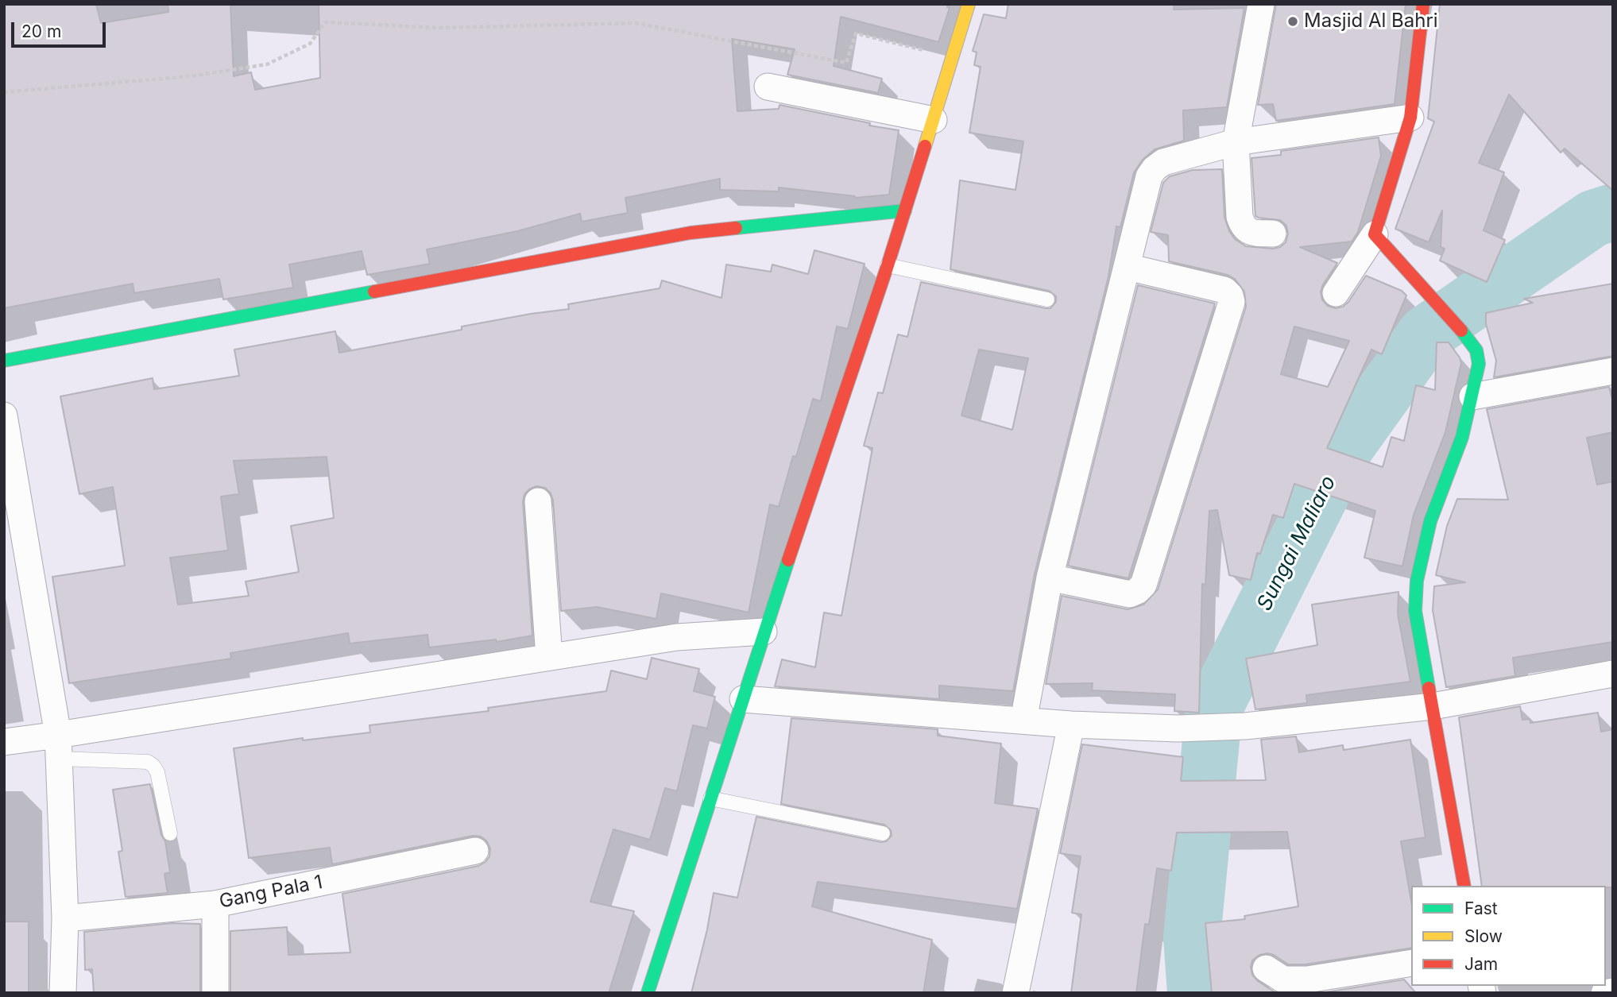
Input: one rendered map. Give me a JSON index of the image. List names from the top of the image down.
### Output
{
  "streets": {
    "street": ["Gang Pala 1"]
  },
  "water": ["Sungai Maliaro"],
  "places": ["Masjid Al Bahri"],
  "legend": ["Fast", "Slow", "Jam"],
  "scale_bar": "20 m"
}
